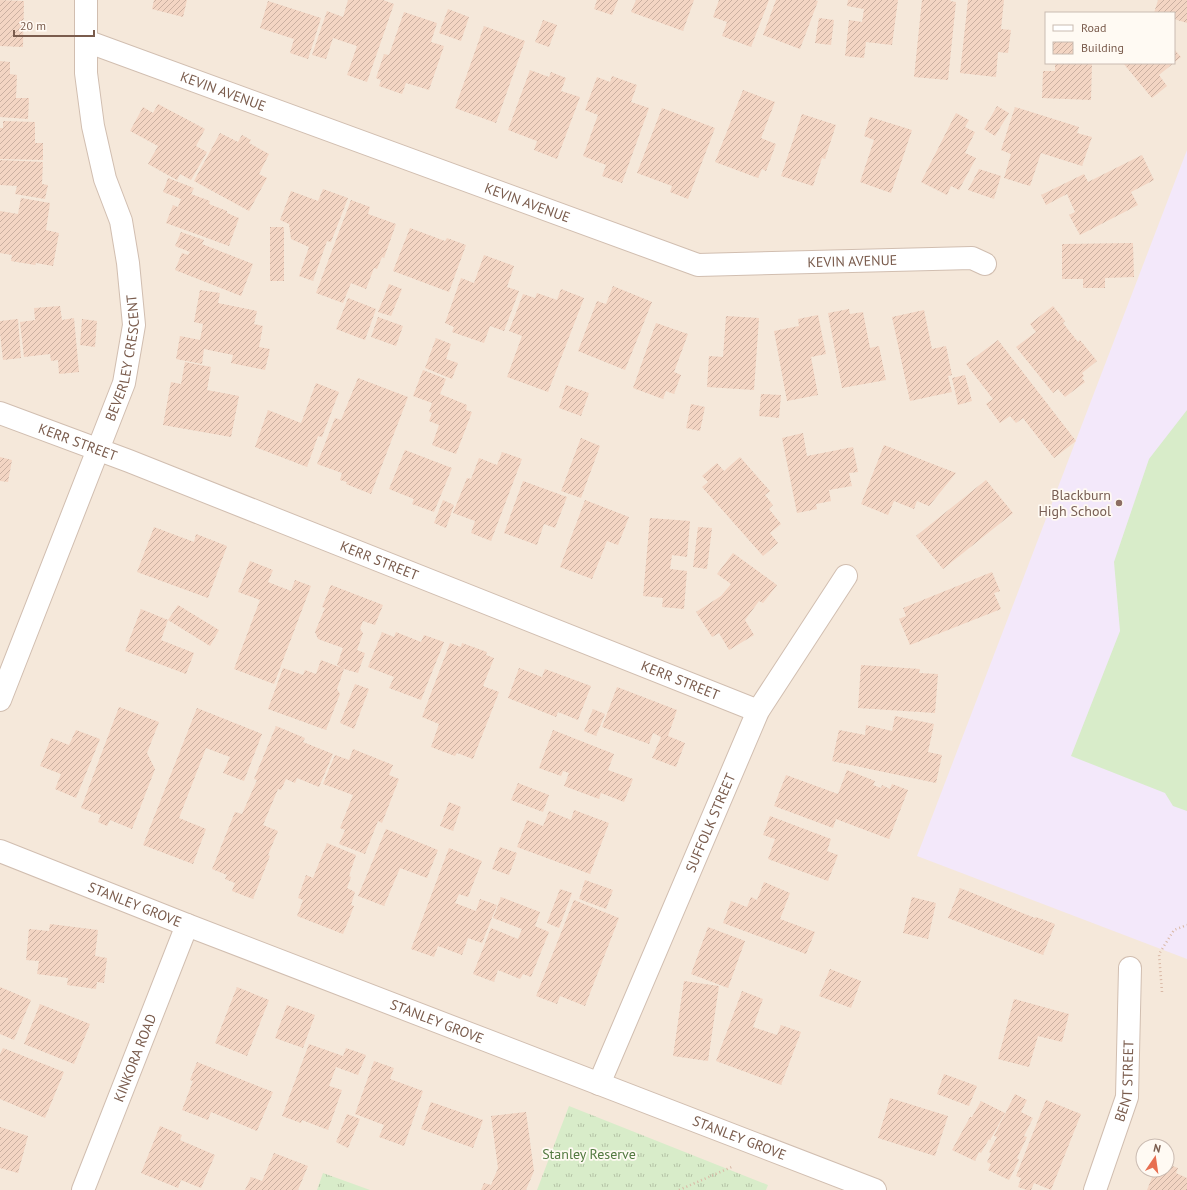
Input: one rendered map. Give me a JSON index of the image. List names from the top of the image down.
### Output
{
  "streets": {
    "street": [
      "KEVIN AVENUE",
      "BEVERLEY CRESCENT",
      "KERR STREET",
      "SUFFOLK STREET",
      "STANLEY GROVE",
      "KINKORA ROAD",
      "BENT STREET"
    ]
  },
  "crossings": [
    ["KEVIN AVENUE", "BEVERLEY CRESCENT"],
    ["BEVERLEY CRESCENT", "KERR STREET"],
    ["KERR STREET", "SUFFOLK STREET"],
    ["SUFFOLK STREET", "STANLEY GROVE"],
    ["STANLEY GROVE", "KINKORA ROAD"]
  ],
  "parks": ["Stanley Reserve"],
  "places": ["Blackburn High School"],
  "legend": ["Road", "Building"],
  "scale_bar": "20 m",
  "north": "top"
}
